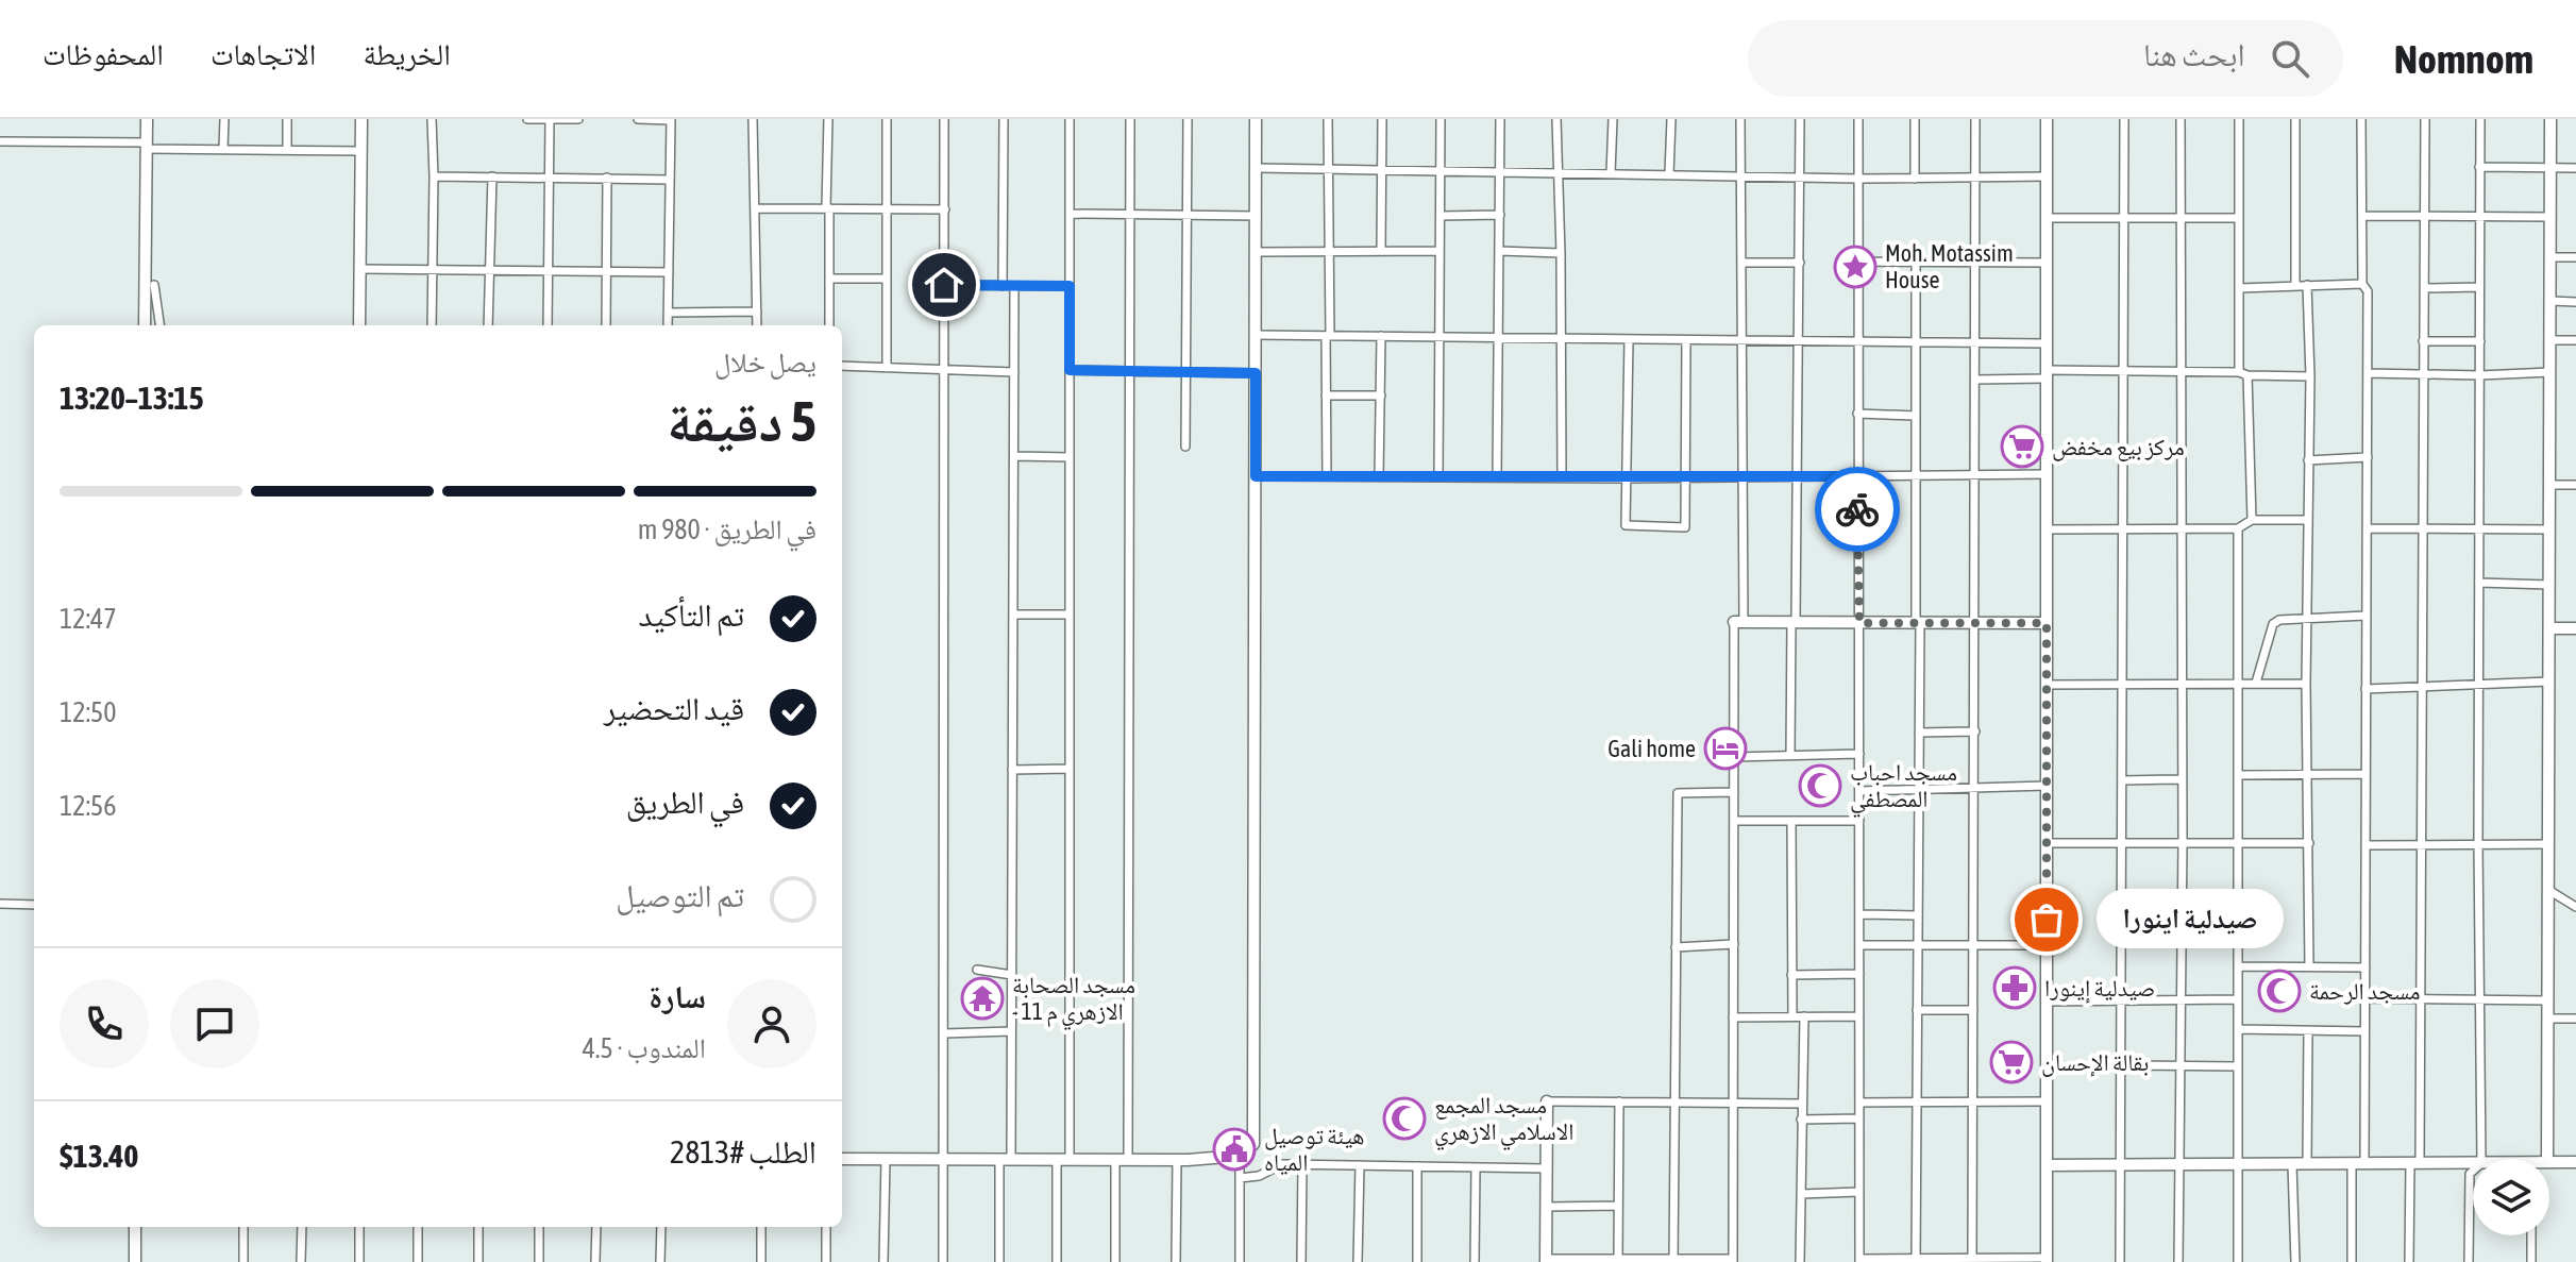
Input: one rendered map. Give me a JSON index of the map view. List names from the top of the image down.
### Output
{
  "places": {
    "place": ["Moh. Motassim House"],
    "supermarket": ["مركز بيع مخفض", "بقالة الإحسان"],
    "hotel": ["Gali home"],
    "mosque": ["مسجد احباب المصطفي", "مسجد الرحمة", "مسجد المجمع الاسلامي الازهري"],
    "other": ["صيدلية اينورا"],
    "pharmacy": ["صيدلية إينورا"],
    "temple": ["مسجد الصحابة - الازهري م 11"],
    "public building": ["هيئة توصيل المياه"]
  },
  "page": {
    "header": "Nomnom",
    "search": "ابحث هنا",
    "nav": ["الخريطة", "الاتجاهات", "المحفوظات"],
    "heading": ["5 دقيقة", "يصل خلال", "13:15–13:20"],
    "panel": [
      "سارة",
      "المندوب · 4.5",
      "الطلب #2813",
      "$13.40"
    ],
    "bar": "في الطريق · 980 m",
    "list": [
      ["تم التأكيد", "12:47"],
      ["قيد التحضير", "12:50"],
      ["في الطريق", "12:56"],
      "تم التوصيل"
    ],
    "bubble": "صيدلية اينورا"
  }
}
